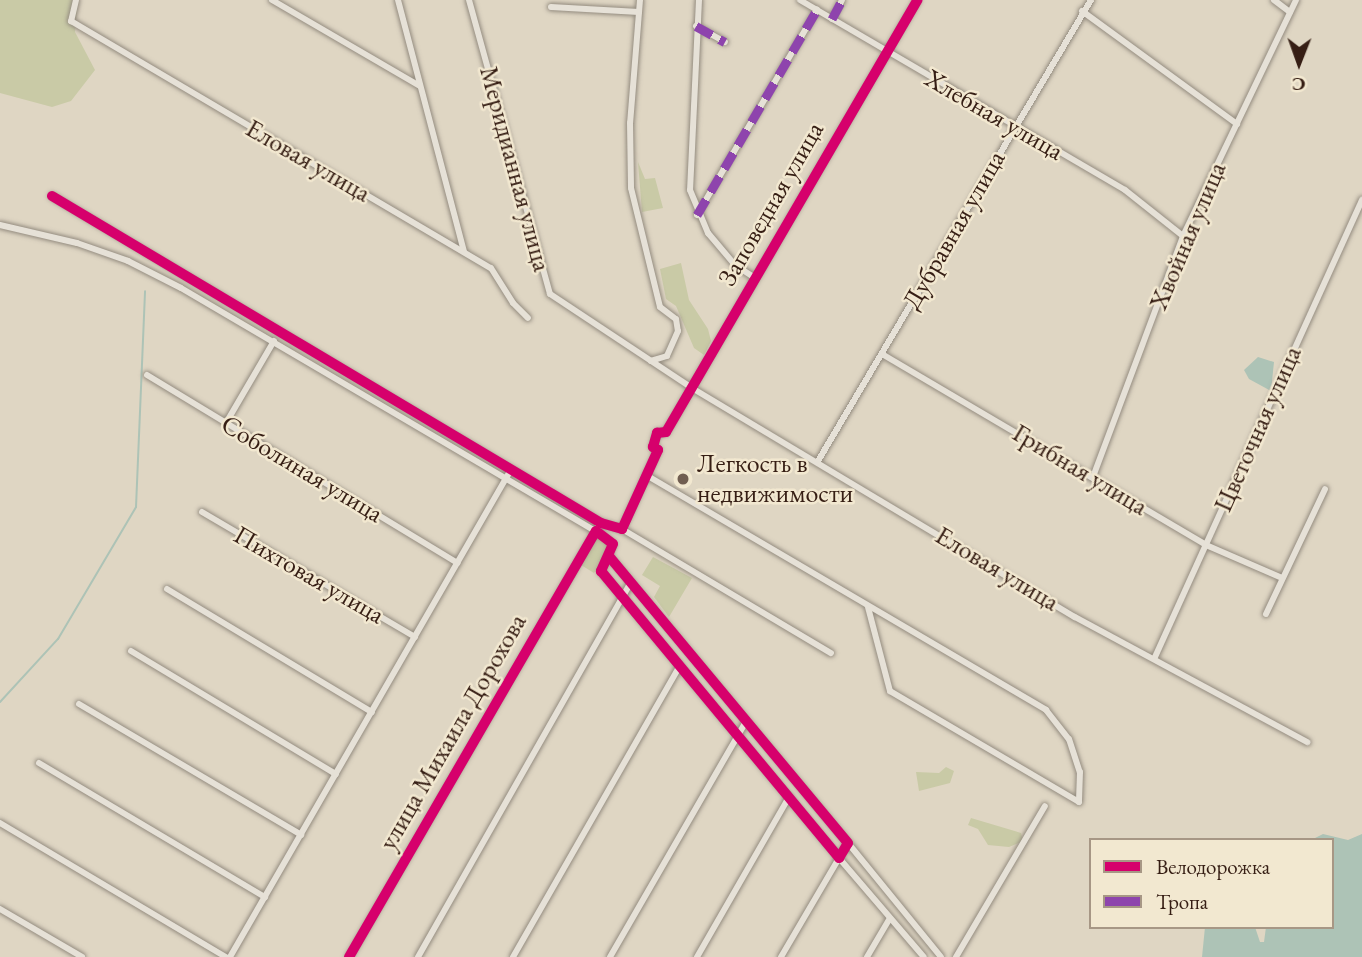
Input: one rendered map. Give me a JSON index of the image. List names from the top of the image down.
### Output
{
  "streets": {
    "street": [
      "Хлебная улица",
      "Еловая улица",
      "Меридианная улица",
      "Заповедная улица",
      "Дубравная улица",
      "Хвойная улица",
      "Цветочная улица",
      "Соболиная улица",
      "Грибная улица",
      "Пихтовая улица",
      "улица Михаила Дорохова"
    ]
  },
  "crossings": [
    ["Хлебная улица", "Заповедная улица"],
    ["Хлебная улица", "Дубравная улица"],
    ["Хлебная улица", "Хвойная улица"],
    ["Еловая улица", "Меридианная улица"],
    ["Еловая улица", "Заповедная улица"],
    ["Еловая улица", "Дубравная улица"],
    ["Еловая улица", "Цветочная улица"],
    ["Меридианная улица", "Заповедная улица"],
    ["Дубравная улица", "Грибная улица"],
    ["Хвойная улица", "Грибная улица"],
    ["Цветочная улица", "Грибная улица"]
  ],
  "places": ["Легкость в недвижимости"],
  "legend": ["Велодорожка", "Тропа"],
  "north": "bottom"
}
